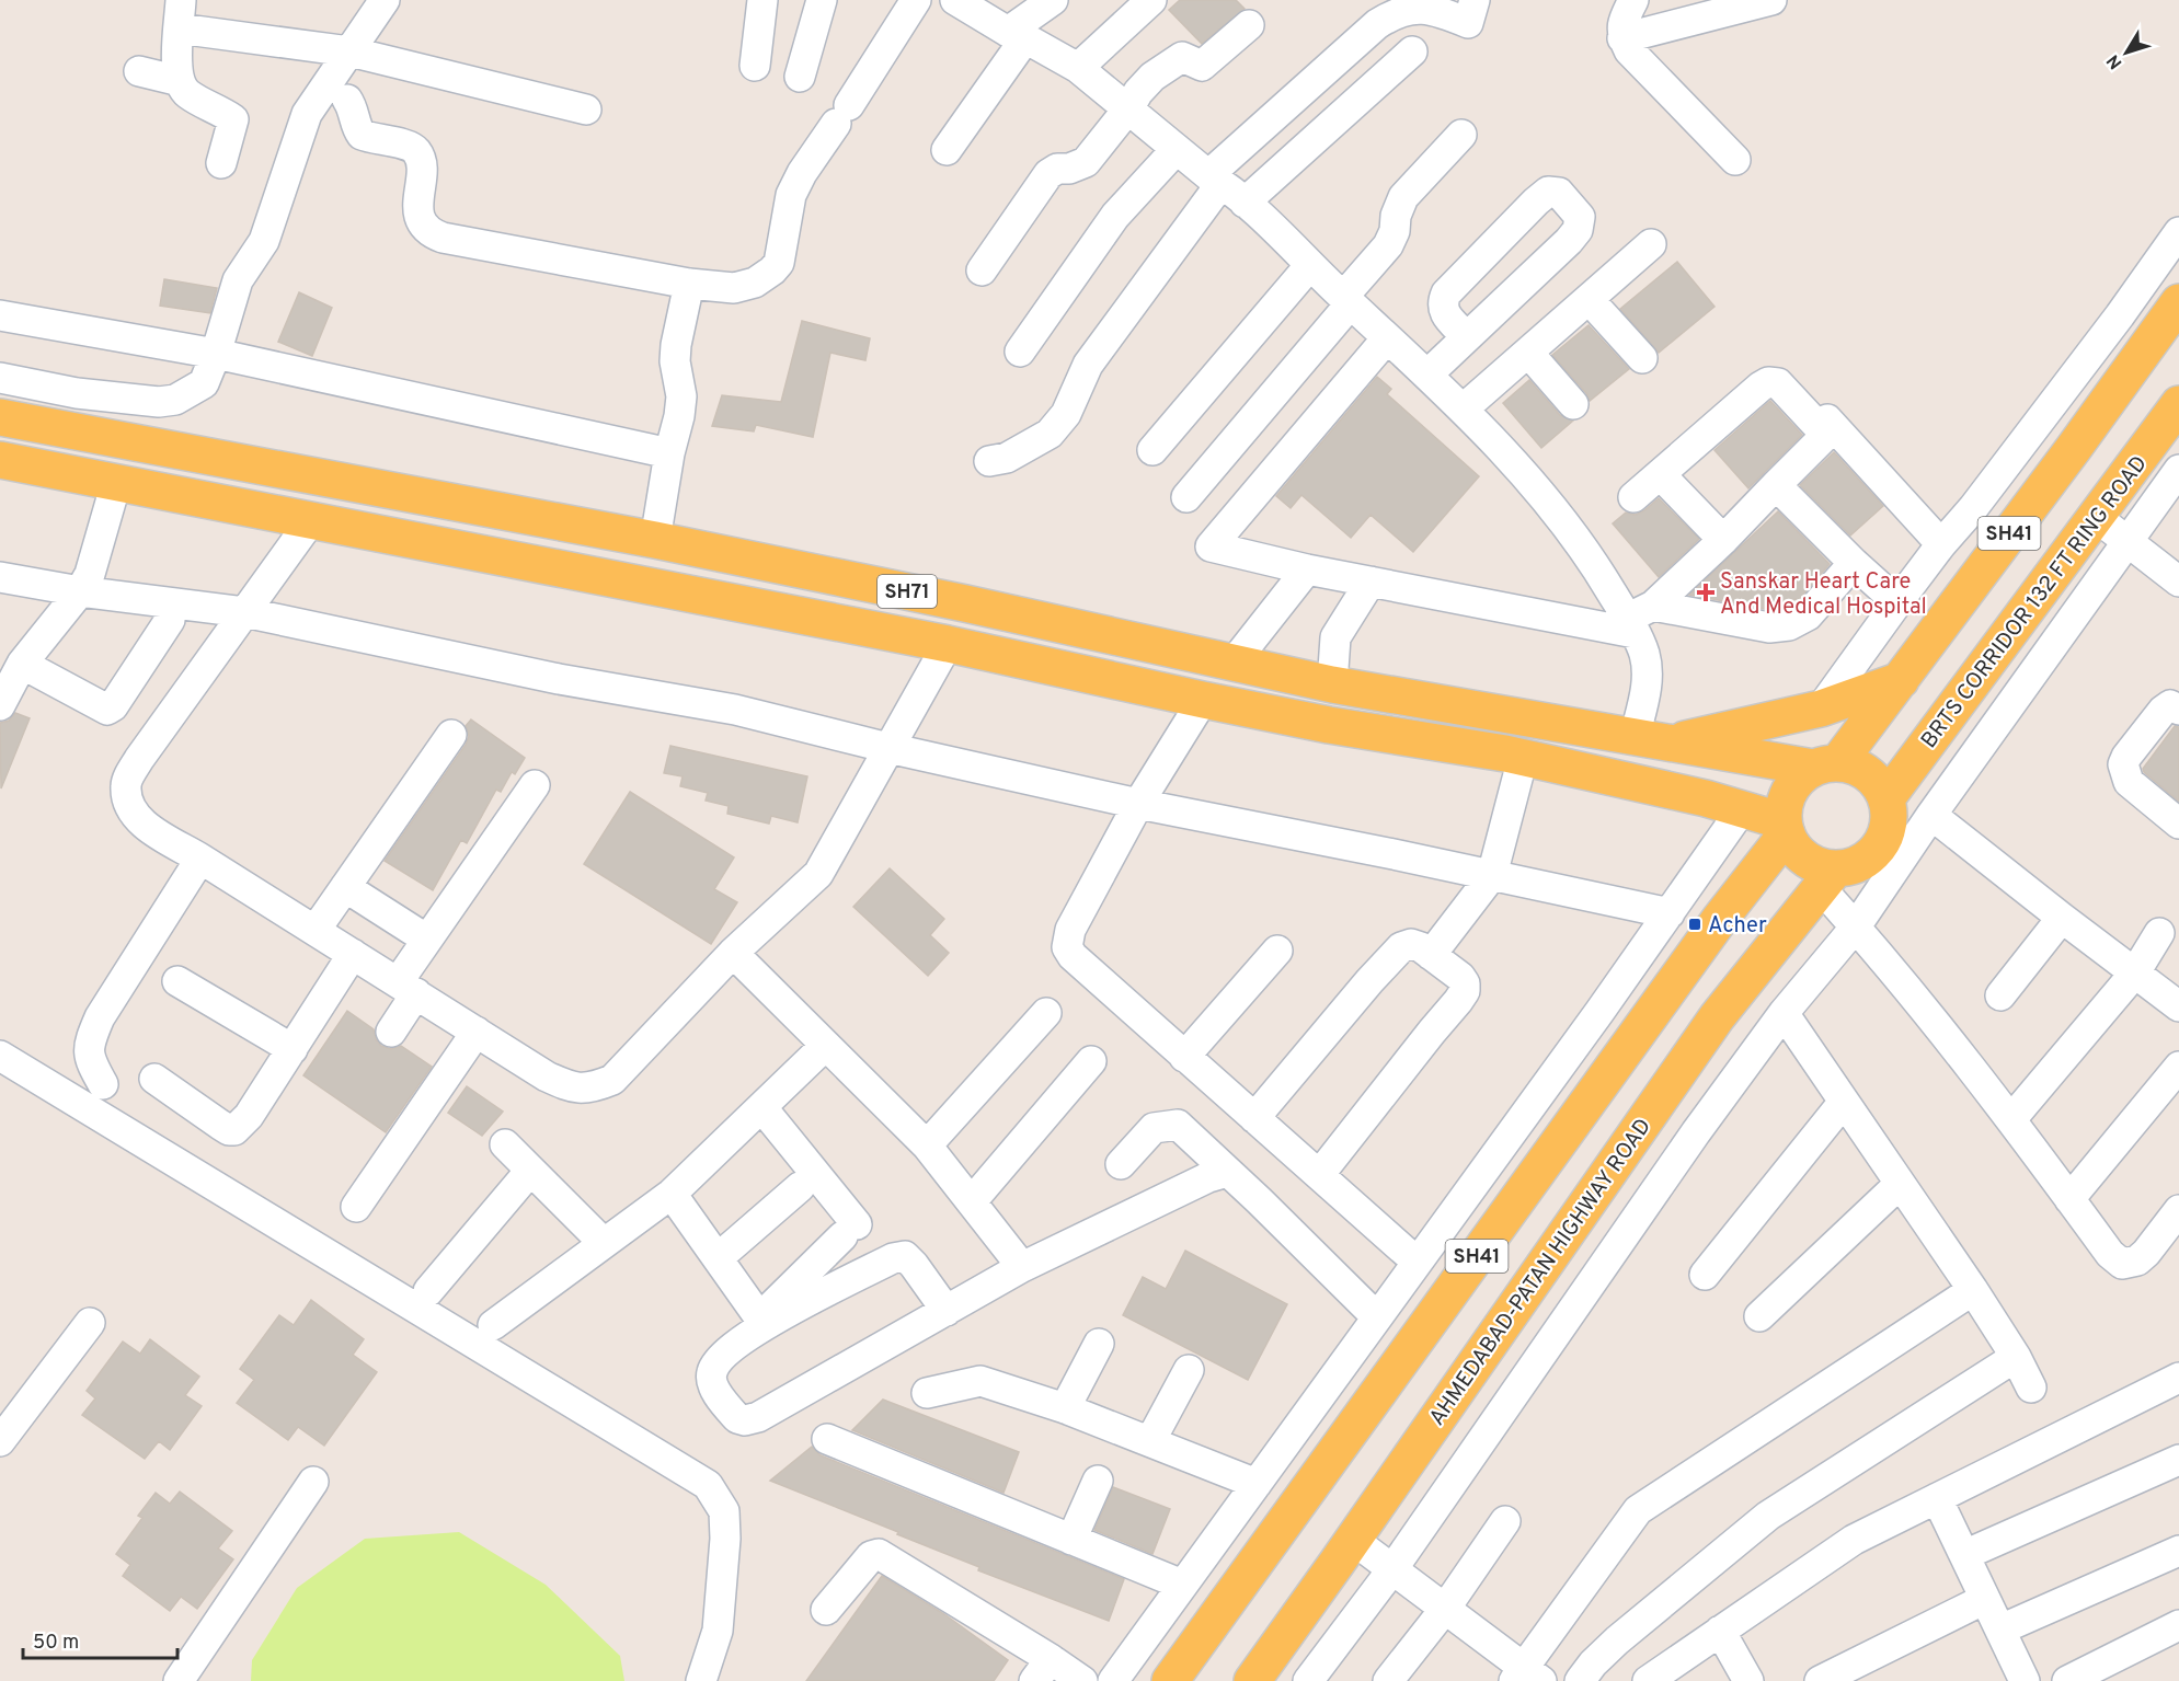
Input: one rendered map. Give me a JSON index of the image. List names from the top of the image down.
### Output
{
  "streets": {
    "main road": [
      "SH41",
      "SH71",
      "BRTS CORRIDOR 132 FT RING ROAD",
      "AHMEDABAD-PATAN HIGHWAY ROAD"
    ]
  },
  "crossings": [
    ["SH41", "SH71"],
    ["SH41", "BRTS CORRIDOR 132 FT RING ROAD"],
    ["SH41", "AHMEDABAD-PATAN HIGHWAY ROAD"],
    ["SH71", "BRTS CORRIDOR 132 FT RING ROAD"],
    ["SH71", "AHMEDABAD-PATAN HIGHWAY ROAD"],
    ["BRTS CORRIDOR 132 FT RING ROAD", "AHMEDABAD-PATAN HIGHWAY ROAD"]
  ],
  "places": {
    "health": ["Sanskar Heart Care And Medical Hospital"],
    "transit": ["Acher"]
  },
  "scale_bar": "50 m",
  "north": "bottom left"
}
